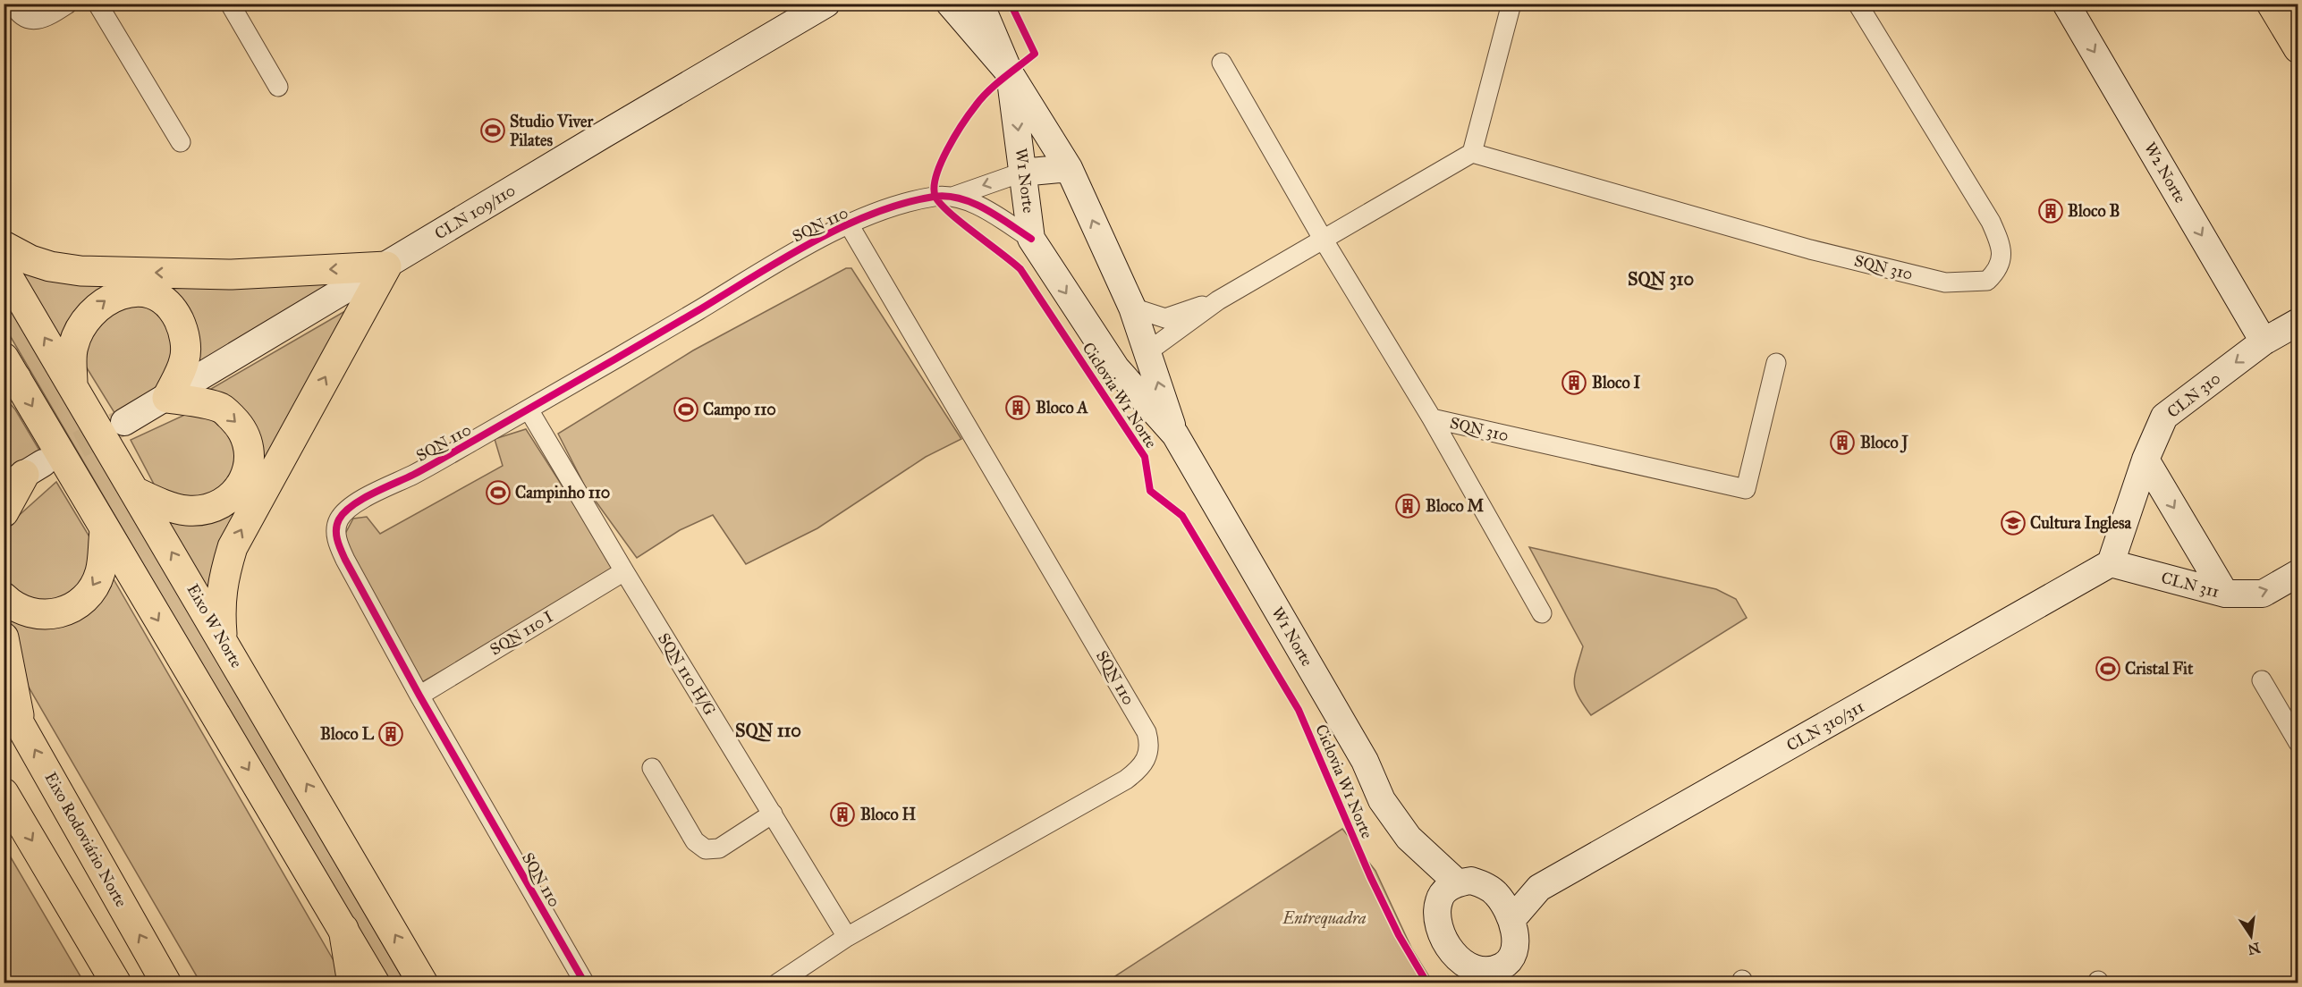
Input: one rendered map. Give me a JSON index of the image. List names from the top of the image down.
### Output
{
  "streets": {
    "main road": ["Eixo W Norte", "Eixo Rodoviário Norte"],
    "street": [
      "W2 Norte",
      "W1 Norte",
      "CLN 109/110",
      "SQN 110",
      "SQN 310",
      "CLN 310",
      "CLN 311",
      "SQN 110 I",
      "SQN 110 H/G",
      "CLN 310/311"
    ],
    "cycle path": ["Ciclovia W1 Norte"]
  },
  "crossings": [
    ["W2 Norte", "CLN 310"],
    ["W1 Norte", "SQN 110"],
    ["W1 Norte", "CLN 310/311"],
    ["SQN 110", "SQN 110 I"],
    ["SQN 110", "SQN 110 H/G"],
    ["CLN 310", "CLN 311"],
    ["CLN 310", "CLN 310/311"],
    ["CLN 311", "CLN 310/311"],
    ["SQN 110 I", "SQN 110 H/G"]
  ],
  "one_way": ["W2 Norte", "CLN 310", "CLN 311"],
  "districts": ["SQN 310", "SQN 110"],
  "parks": ["Entrequadra"],
  "places": {
    "sports": [
      "Studio Viver Pilates",
      "Campo 110",
      "Campinho 110",
      "Cristal Fit"
    ],
    "building": [
      "Bloco B",
      "Bloco I",
      "Bloco A",
      "Bloco J",
      "Bloco M",
      "Bloco L",
      "Bloco H"
    ],
    "school or university": ["Cultura Inglesa"]
  },
  "north": "bottom"
}
